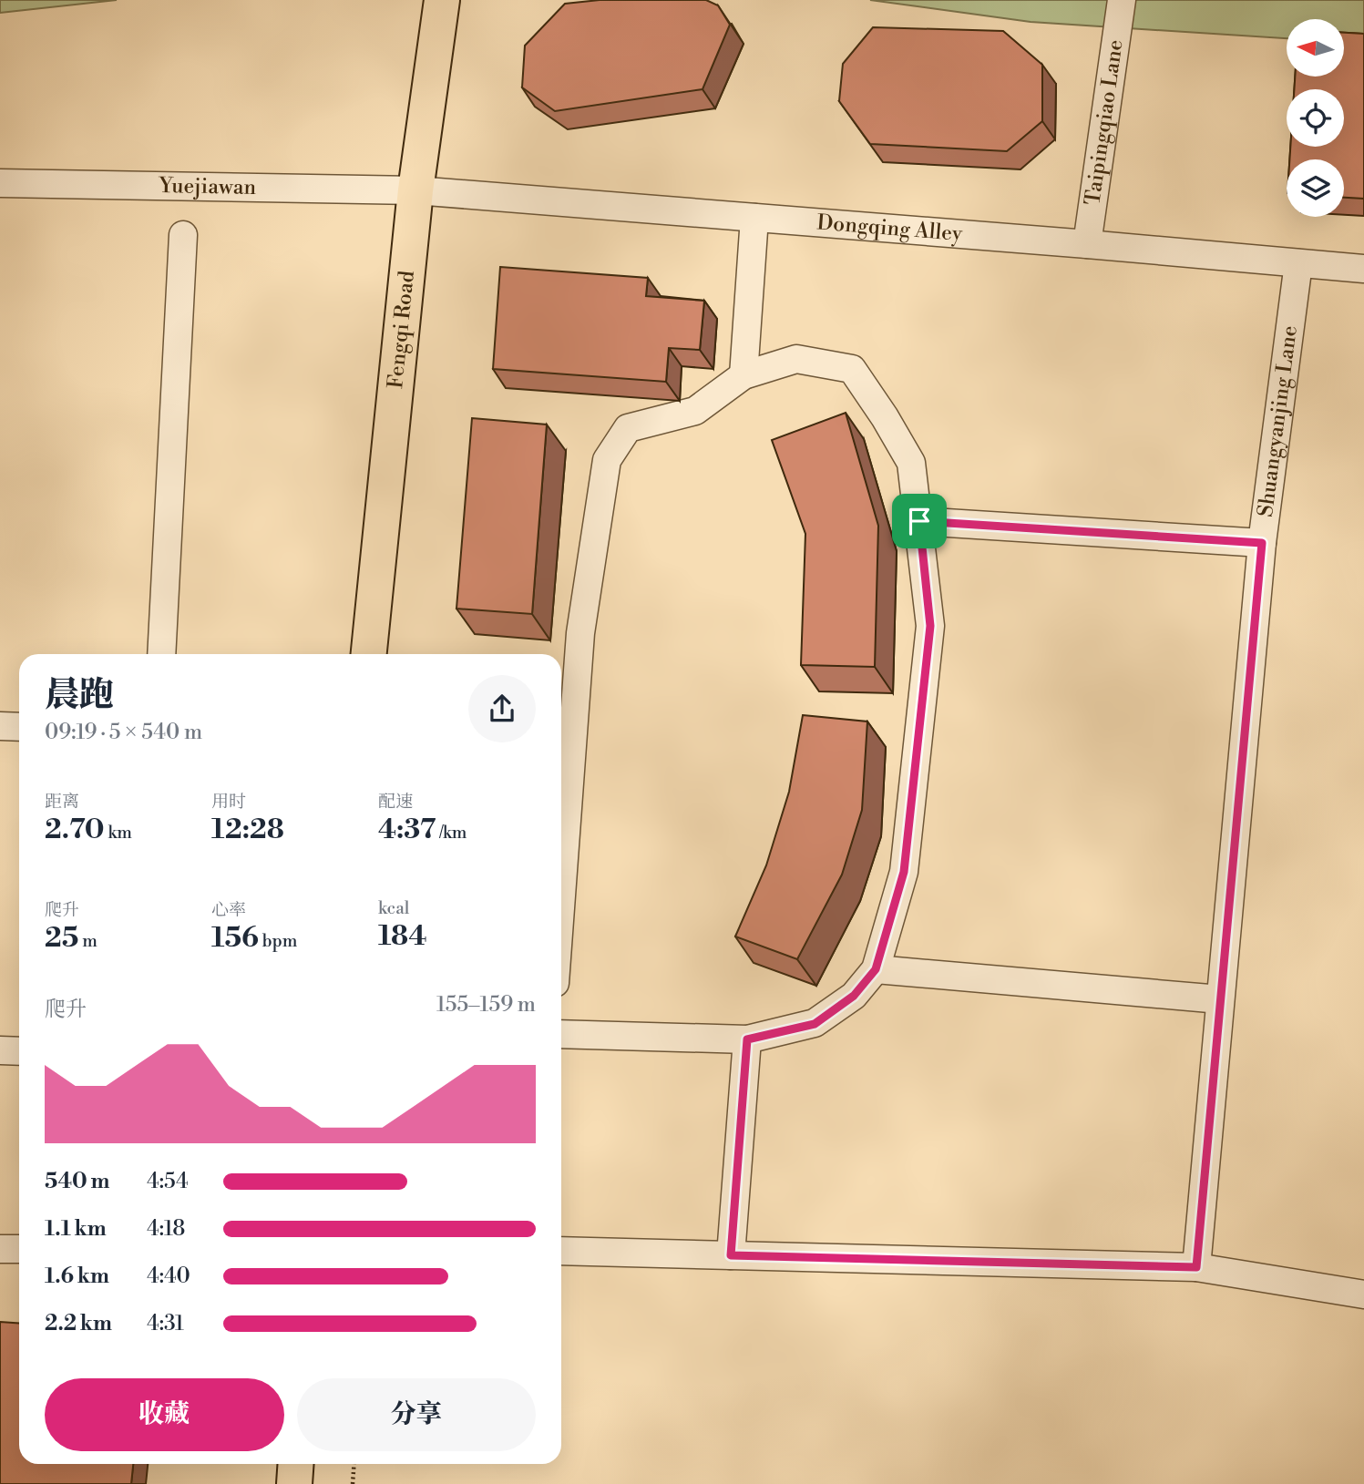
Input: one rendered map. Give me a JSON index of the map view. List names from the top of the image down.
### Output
{
  "streets": {
    "main road": ["Fengqi Road"],
    "street": [
      "Taipingqiao Lane",
      "Yuejiawan",
      "Dongqing Alley",
      "Shuangyanjing Lane"
    ]
  },
  "crossings": [
    ["Taipingqiao Lane", "Dongqing Alley"],
    ["Yuejiawan", "Dongqing Alley"],
    ["Yuejiawan", "Fengqi Road"],
    ["Dongqing Alley", "Fengqi Road"],
    ["Dongqing Alley", "Shuangyanjing Lane"]
  ],
  "north": "left",
  "page": {
    "heading": ["晨跑", "09:19 · 5 × 540 m"],
    "stats": [
      ["距离", "2.70 km"],
      ["用时", "12:28"],
      ["配速", "4:37 /km"],
      ["爬升", "25 m"],
      ["心率", "156 bpm"],
      ["kcal", "184"]
    ],
    "chart": ["爬升", "155–159 m"],
    "list": [
      {
        "name": "540 m",
        "note": "4:54"
      },
      {
        "name": "1.1 km",
        "note": "4:18"
      },
      {
        "name": "1.6 km",
        "note": "4:40"
      },
      {
        "name": "2.2 km",
        "note": "4:31"
      }
    ],
    "buttons": ["收藏", "分享"]
  }
}
